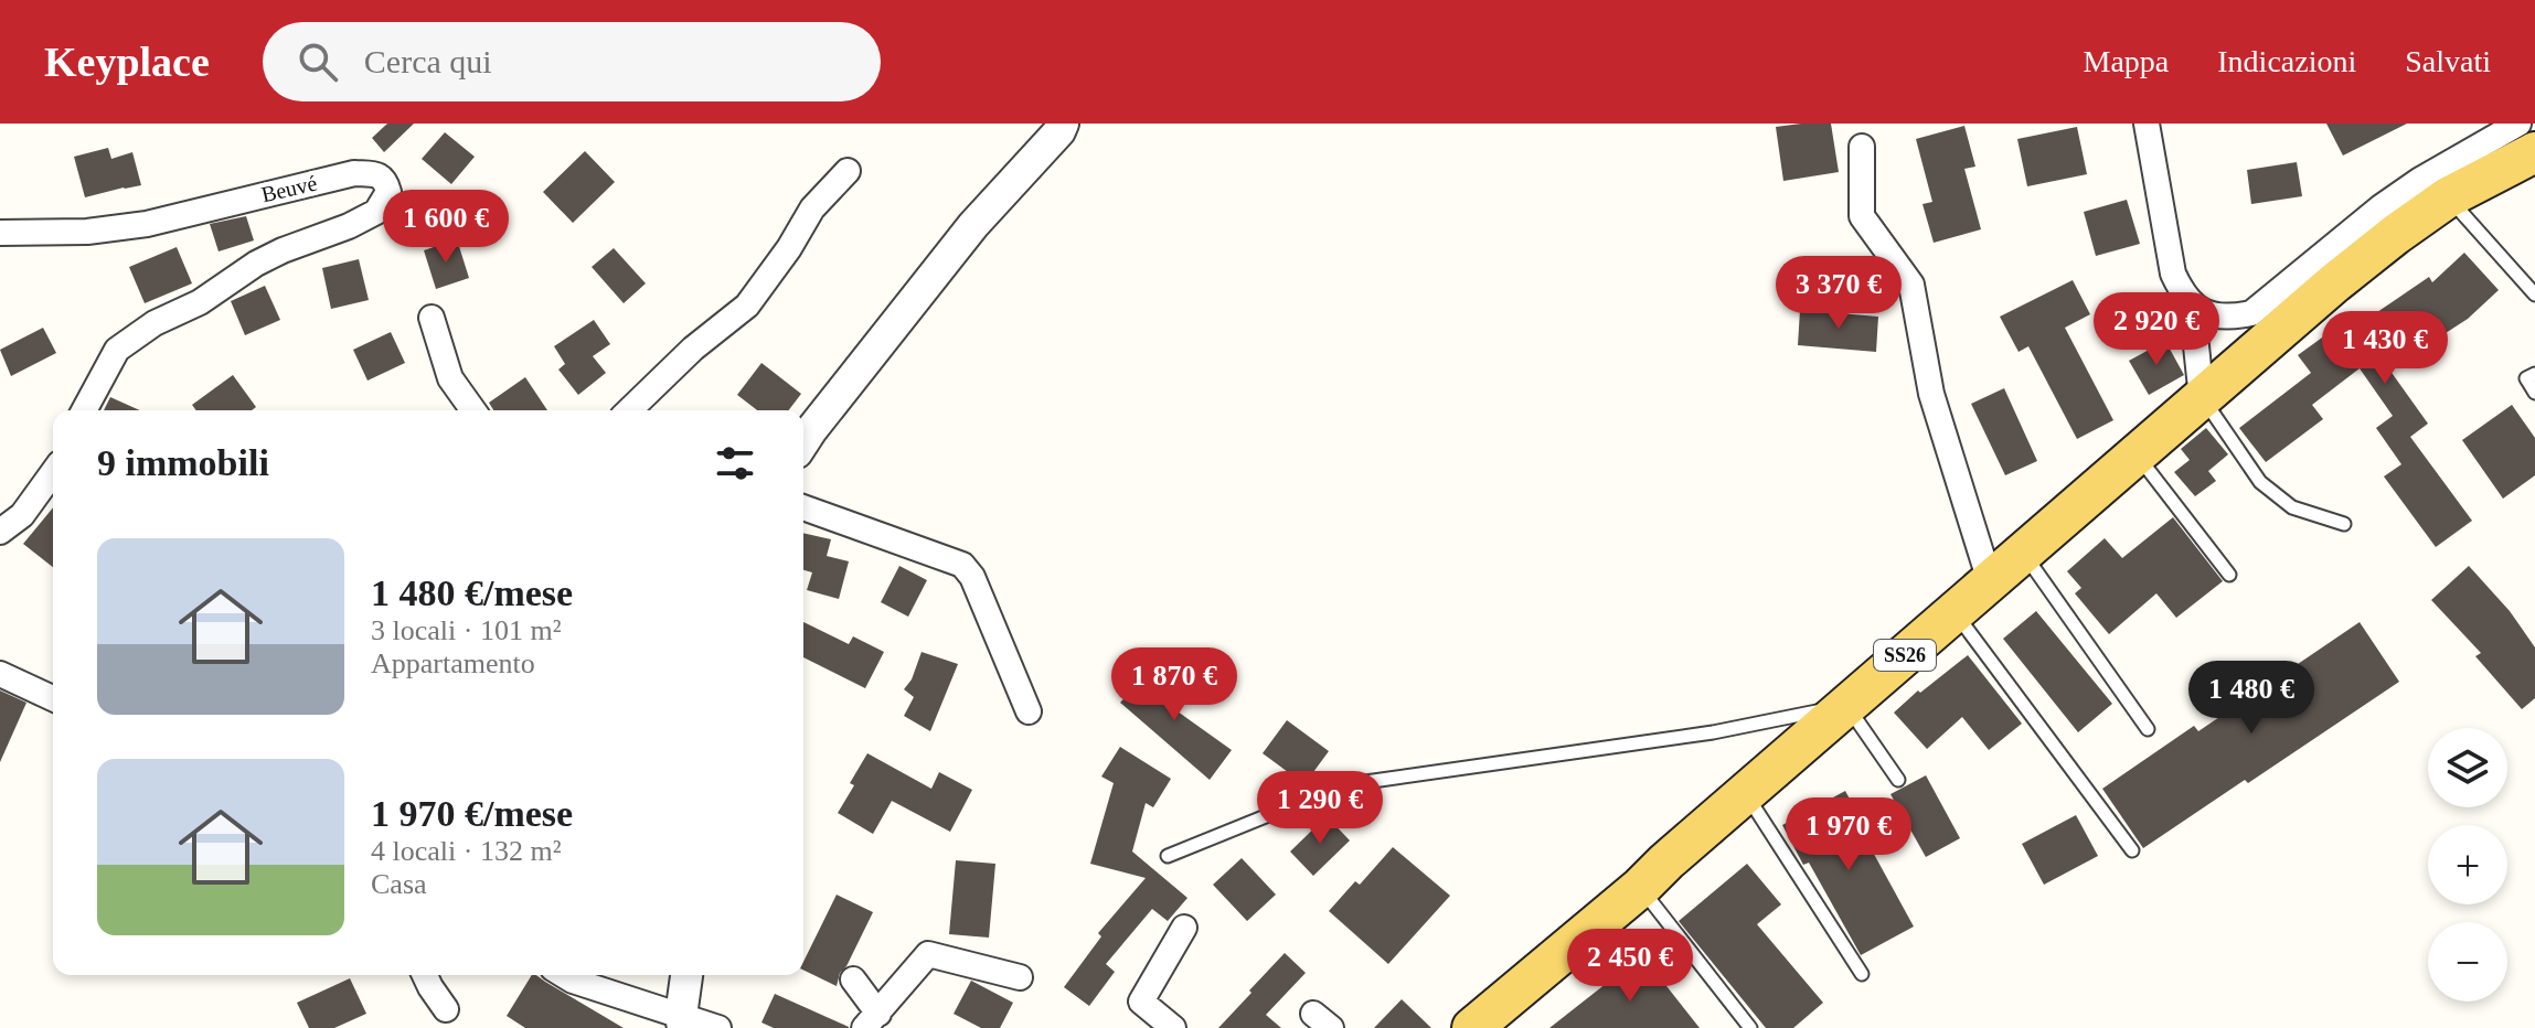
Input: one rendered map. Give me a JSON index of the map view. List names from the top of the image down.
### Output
{
  "streets": {
    "main road": ["SS26"],
    "street": ["Beuvé"]
  },
  "page": {
    "header": "Keyplace",
    "search": "Cerca qui",
    "nav": ["Mappa", "Indicazioni", "Salvati"],
    "price": [
      "1 600 €",
      "3 370 €",
      "2 920 €",
      "1 430 €",
      "1 870 €",
      "1 480 €",
      "1 290 €",
      "1 970 €",
      "2 450 €"
    ],
    "heading": "9 immobili",
    "list": [
      {
        "name": "1 480 €/mese",
        "note": "3 locali · 101 m² · Appartamento"
      },
      {
        "name": "1 970 €/mese",
        "note": "4 locali · 132 m² · Casa"
      }
    ],
    "map_buttons": ["+", "−"]
  }
}
